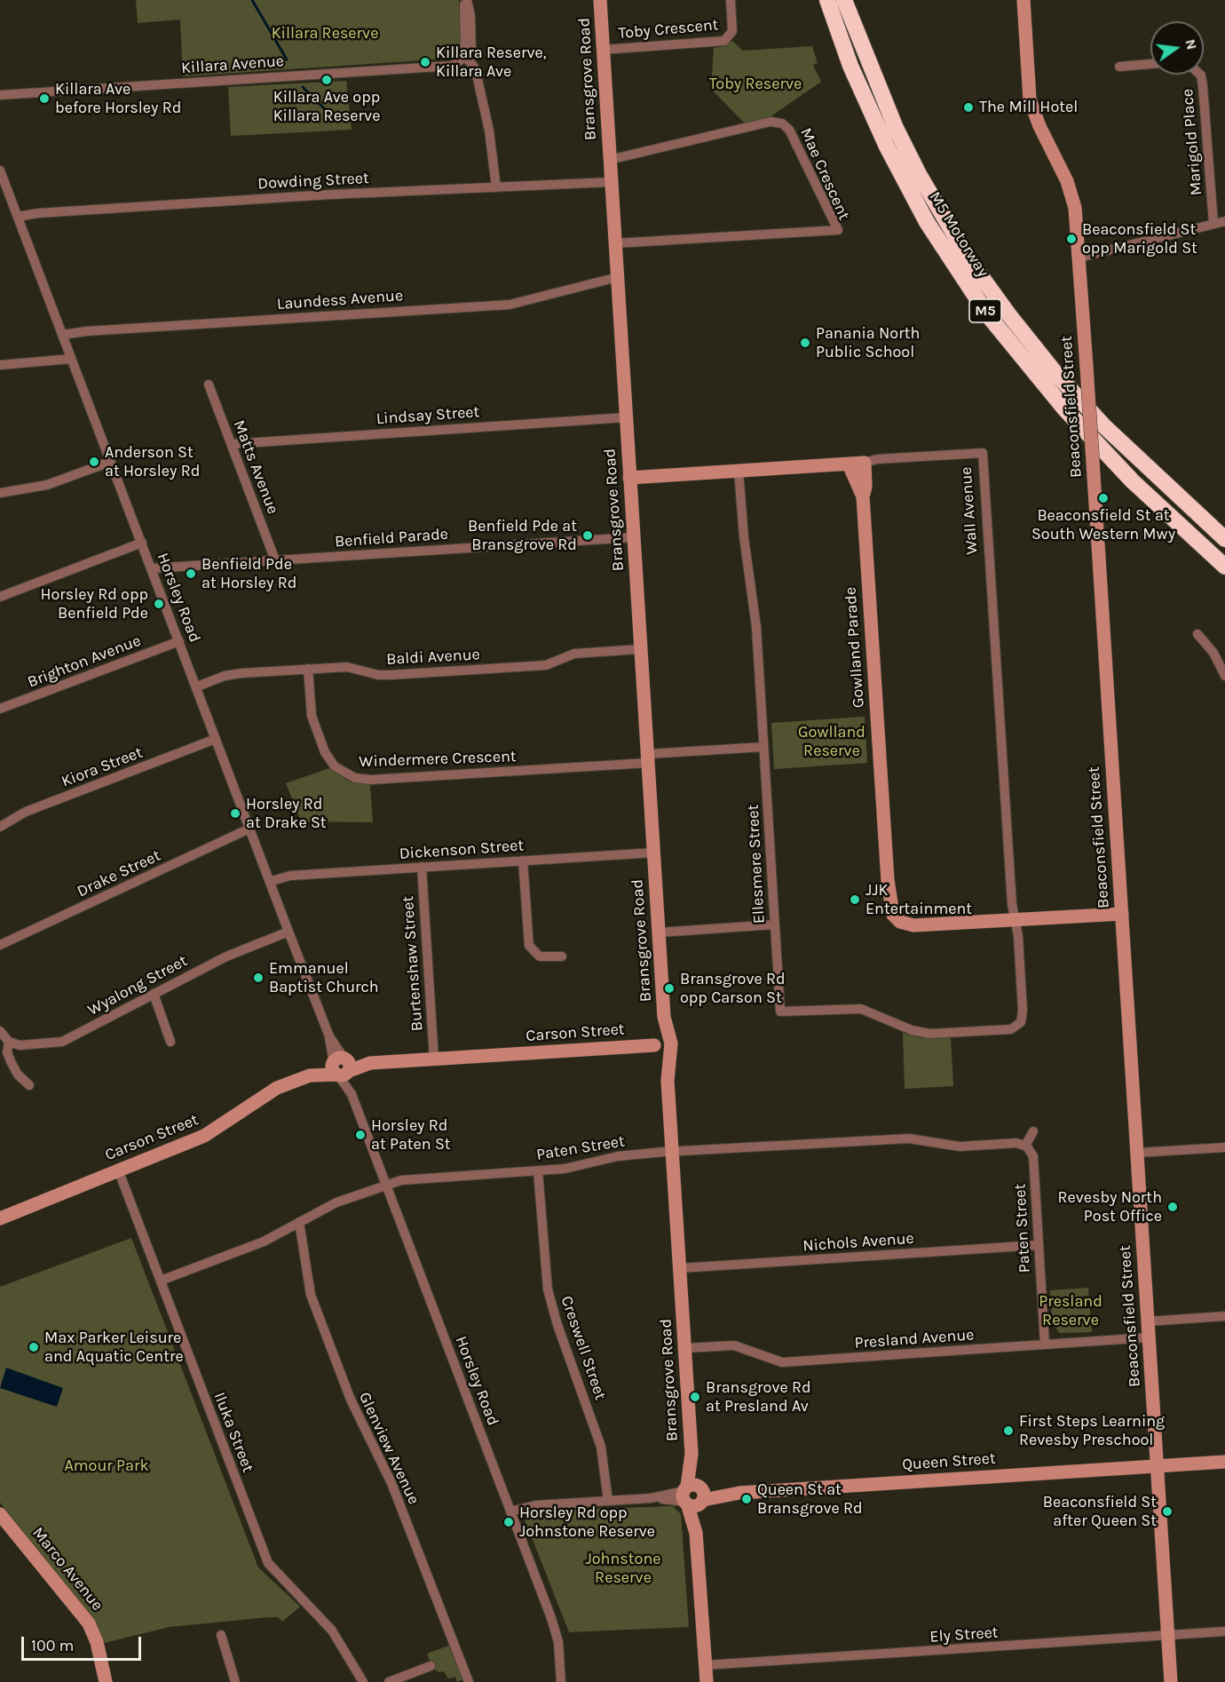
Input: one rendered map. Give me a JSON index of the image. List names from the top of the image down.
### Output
{
  "streets": {
    "highway": ["M5 Motorway", "M5"],
    "main road": [
      "Bransgrove Road",
      "Beaconsfield Street",
      "Wall Avenue",
      "Gowlland Parade",
      "Carson Street",
      "Queen Street",
      "Marco Avenue"
    ],
    "street": [
      "Toby Crescent",
      "Killara Avenue",
      "Marigold Place",
      "Mae Crescent",
      "Dowding Street",
      "Laundess Avenue",
      "Lindsay Street",
      "Matts Avenue",
      "Benfield Parade",
      "Horsley Road",
      "Baldi Avenue",
      "Brighton Avenue",
      "Windermere Crescent",
      "Kiora Street",
      "Dickenson Street",
      "Ellesmere Street",
      "Drake Street",
      "Burtenshaw Street",
      "Wyalong Street",
      "Paten Street",
      "Nichols Avenue",
      "Presland Avenue",
      "Creswell Street",
      "Iluka Street",
      "Glenview Avenue",
      "Ely Street"
    ]
  },
  "crossings": [
    ["Toby Crescent", "Bransgrove Road"],
    ["Bransgrove Road", "Mae Crescent"],
    ["Bransgrove Road", "Dowding Street"],
    ["Bransgrove Road", "Laundess Avenue"],
    ["Bransgrove Road", "Lindsay Street"],
    ["Bransgrove Road", "Wall Avenue"],
    ["Bransgrove Road", "Benfield Parade"],
    ["Bransgrove Road", "Baldi Avenue"],
    ["Bransgrove Road", "Windermere Crescent"],
    ["Bransgrove Road", "Dickenson Street"],
    ["Bransgrove Road", "Carson Street"],
    ["Bransgrove Road", "Paten Street"],
    ["Bransgrove Road", "Nichols Avenue"],
    ["Bransgrove Road", "Presland Avenue"],
    ["Bransgrove Road", "Queen Street"],
    ["Bransgrove Road", "Ely Street"],
    ["Dowding Street", "Horsley Road"],
    ["Laundess Avenue", "Horsley Road"],
    ["Beaconsfield Street", "Gowlland Parade"],
    ["Beaconsfield Street", "Presland Avenue"],
    ["Beaconsfield Street", "Queen Street"],
    ["Beaconsfield Street", "Ely Street"],
    ["Lindsay Street", "Matts Avenue"],
    ["Matts Avenue", "Benfield Parade"],
    ["Wall Avenue", "Gowlland Parade"],
    ["Wall Avenue", "Ellesmere Street"],
    ["Benfield Parade", "Horsley Road"],
    ["Horsley Road", "Baldi Avenue"],
    ["Horsley Road", "Brighton Avenue"],
    ["Horsley Road", "Kiora Street"],
    ["Horsley Road", "Dickenson Street"],
    ["Horsley Road", "Drake Street"],
    ["Horsley Road", "Wyalong Street"],
    ["Horsley Road", "Carson Street"],
    ["Horsley Road", "Paten Street"],
    ["Horsley Road", "Queen Street"],
    ["Baldi Avenue", "Windermere Crescent"],
    ["Windermere Crescent", "Ellesmere Street"],
    ["Dickenson Street", "Burtenshaw Street"],
    ["Burtenshaw Street", "Carson Street"],
    ["Carson Street", "Iluka Street"],
    ["Paten Street", "Nichols Avenue"],
    ["Paten Street", "Presland Avenue"],
    ["Paten Street", "Creswell Street"],
    ["Paten Street", "Iluka Street"],
    ["Paten Street", "Glenview Avenue"],
    ["Creswell Street", "Queen Street"]
  ],
  "parks": [
    "Killara Reserve",
    "Toby Reserve",
    "Gowlland Reserve",
    "Presland Reserve",
    "Amour Park",
    "Johnstone Reserve"
  ],
  "places": [
    "Killara Reserve, Killara Ave",
    "Killara Ave opp Killara Reserve",
    "Killara Ave before Horsley Rd",
    "The Mill Hotel",
    "Beaconsfield St opp Marigold St",
    "Panania North Public School",
    "Anderson St at Horsley Rd",
    "Beaconsfield St at South Western Mwy",
    "Benfield Pde at Bransgrove Rd",
    "Benfield Pde at Horsley Rd",
    "Horsley Rd opp Benfield Pde",
    "Horsley Rd at Drake St",
    "JJK Entertainment",
    "Emmanuel Baptist Church",
    "Bransgrove Rd opp Carson St",
    "Horsley Rd at Paten St",
    "Revesby North Post Office",
    "Max Parker Leisure and Aquatic Centre",
    "Bransgrove Rd at Presland Av",
    "First Steps Learning Revesby Preschool",
    "Queen St at Bransgrove Rd",
    "Beaconsfield St after Queen St",
    "Horsley Rd opp Johnstone Reserve"
  ],
  "scale_bar": "100 m",
  "north": "right"
}
